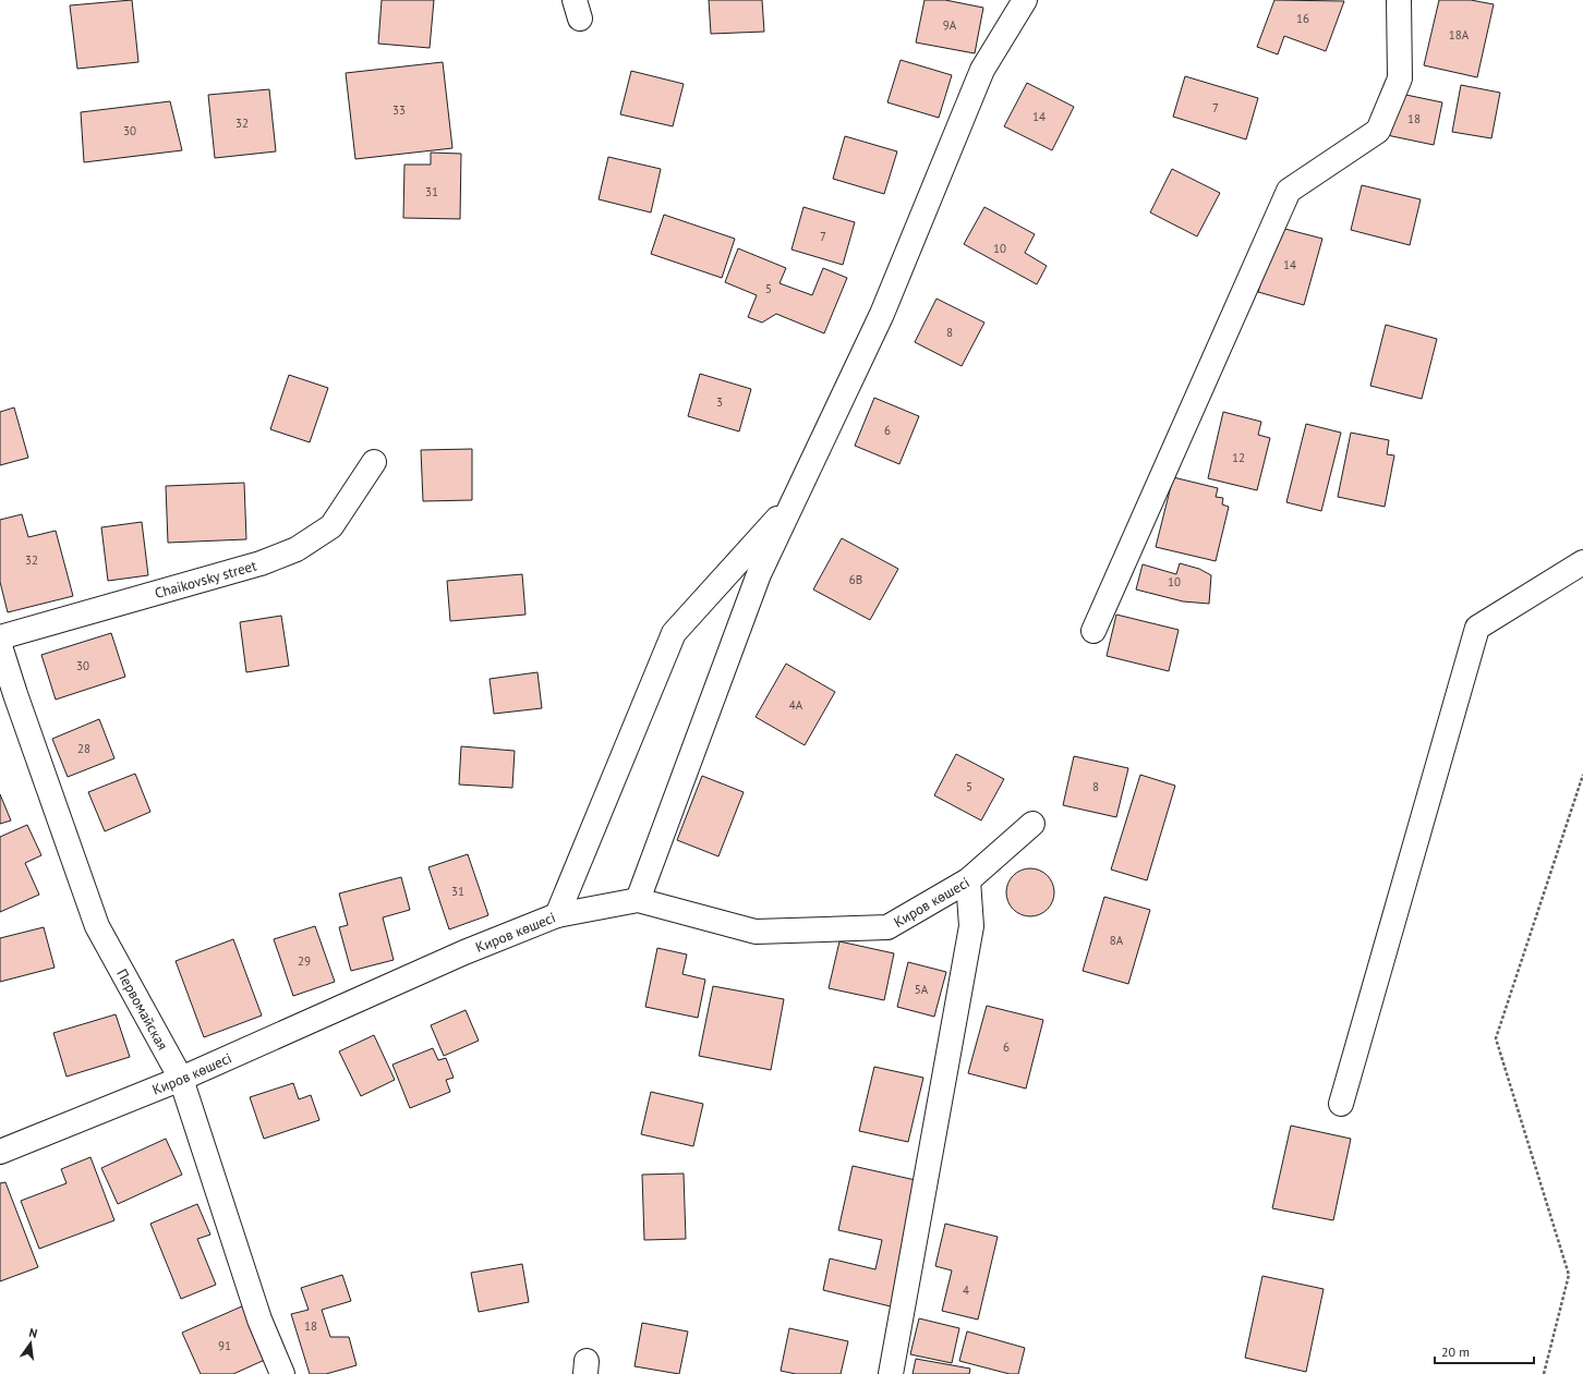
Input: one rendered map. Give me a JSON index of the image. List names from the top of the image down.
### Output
{
  "streets": {
    "street": ["Chaikovsky street", "Киров көшесі", "Первомайская"]
  },
  "crossings": [
    ["Киров көшесі", "Первомайская"]
  ],
  "house_numbers": [
    "16",
    "9А",
    "18A",
    "7",
    "33",
    "14",
    "18",
    "32",
    "30",
    "31",
    "7",
    "10",
    "14",
    "5",
    "8",
    "3",
    "6",
    "12",
    "32",
    "6B",
    "10",
    "30",
    "4A",
    "28",
    "5",
    "8",
    "31",
    "8A",
    "29",
    "5A",
    "6",
    "4",
    "18",
    "91"
  ],
  "scale_bar": "20 m",
  "north": "top"
}
